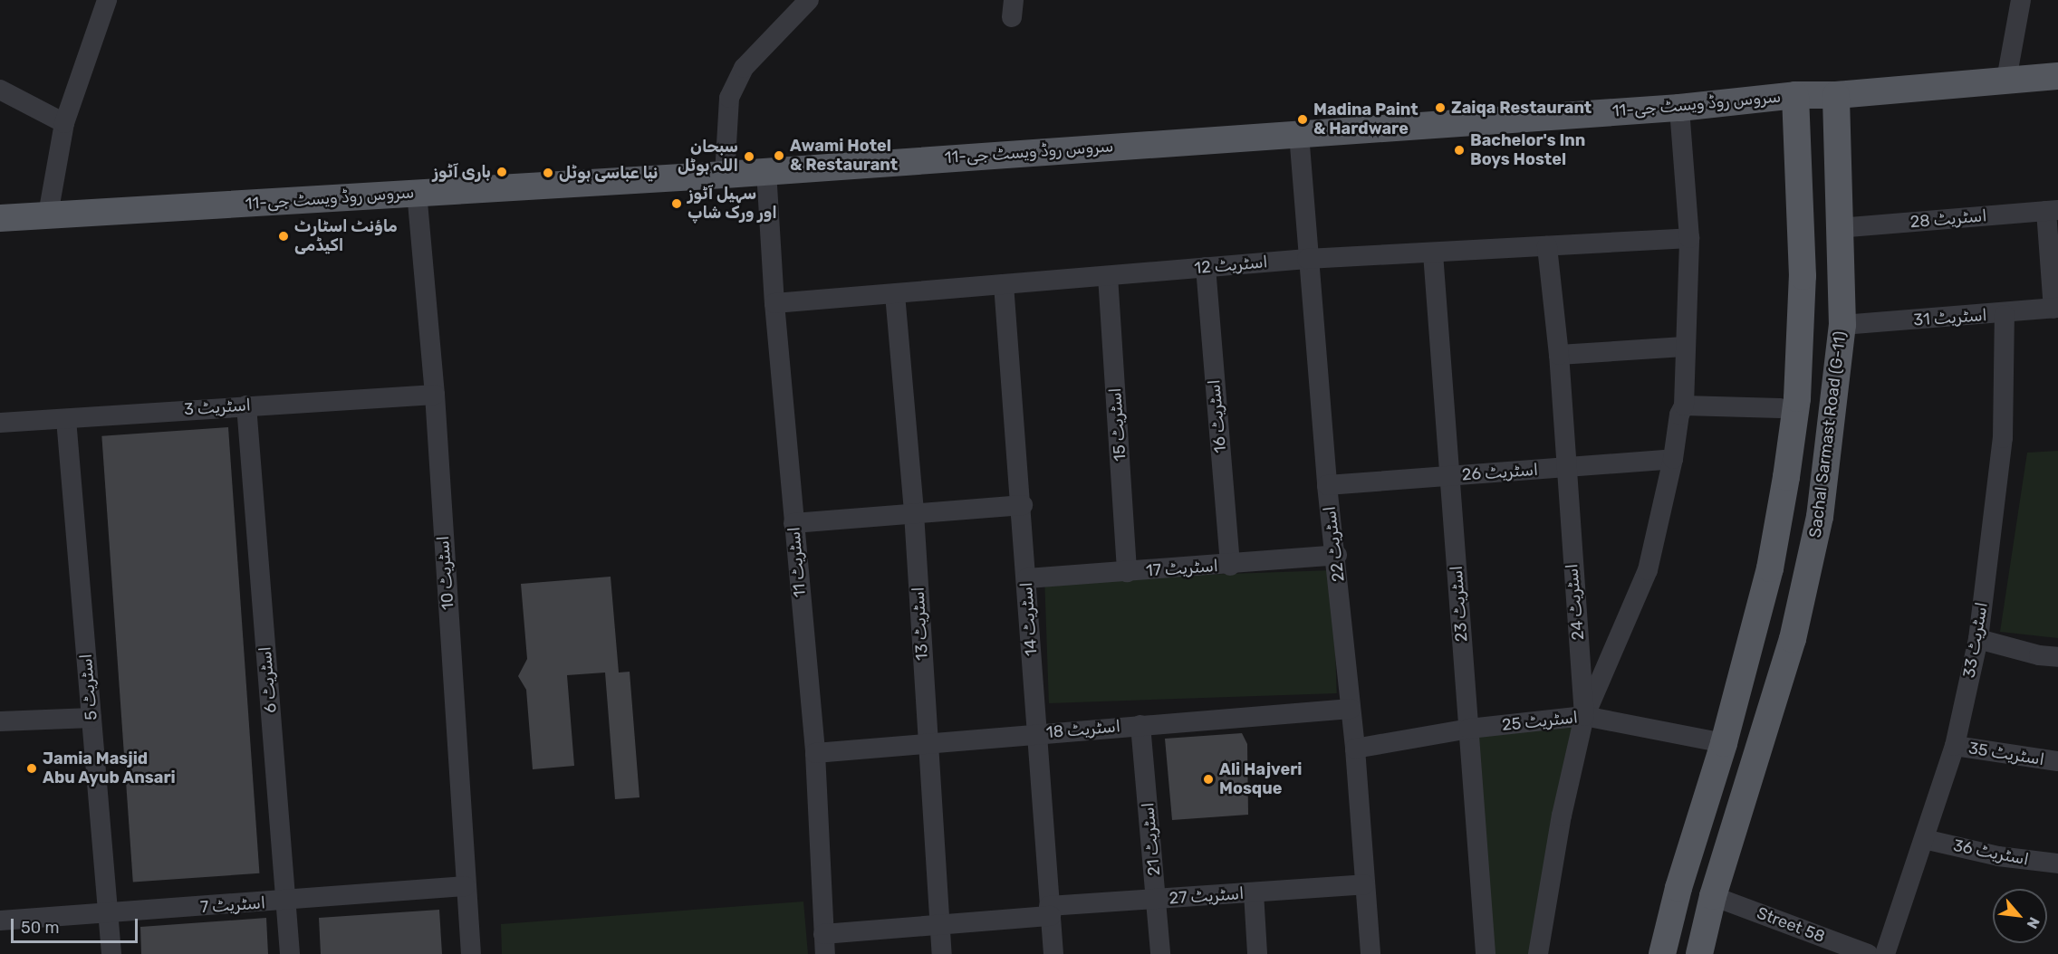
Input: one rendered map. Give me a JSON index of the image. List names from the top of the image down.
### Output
{
  "streets": {
    "main road": ["سروس روڈ ویسٹ جی-11", "Sachal Sarmast Road (G-11)"],
    "street": [
      "اسٹریٹ 28",
      "اسٹریٹ 12",
      "اسٹریٹ 31",
      "اسٹریٹ 3",
      "اسٹریٹ 16",
      "اسٹریٹ 15",
      "اسٹریٹ 26",
      "اسٹریٹ 22",
      "اسٹریٹ 11",
      "اسٹریٹ 17",
      "اسٹریٹ 10",
      "اسٹریٹ 24",
      "اسٹریٹ 23",
      "اسٹریٹ 14",
      "اسٹریٹ 13",
      "اسٹریٹ 33",
      "اسٹریٹ 6",
      "اسٹریٹ 5",
      "اسٹریٹ 25",
      "اسٹریٹ 18",
      "اسٹریٹ 35",
      "اسٹریٹ 21",
      "اسٹریٹ 36",
      "اسٹریٹ 27",
      "اسٹریٹ 7",
      "Street 58"
    ]
  },
  "crossings": [
    ["سروس روڈ ویسٹ جی-11", "Sachal Sarmast Road (G-11)"],
    ["سروس روڈ ویسٹ جی-11", "اسٹریٹ 22"],
    ["سروس روڈ ویسٹ جی-11", "اسٹریٹ 11"],
    ["سروس روڈ ویسٹ جی-11", "اسٹریٹ 10"],
    ["اسٹریٹ 28", "Sachal Sarmast Road (G-11)"],
    ["اسٹریٹ 12", "اسٹریٹ 16"],
    ["اسٹریٹ 12", "اسٹریٹ 15"],
    ["اسٹریٹ 12", "اسٹریٹ 22"],
    ["اسٹریٹ 12", "اسٹریٹ 11"],
    ["اسٹریٹ 12", "اسٹریٹ 24"],
    ["اسٹریٹ 12", "اسٹریٹ 23"],
    ["اسٹریٹ 12", "اسٹریٹ 14"],
    ["اسٹریٹ 12", "اسٹریٹ 13"],
    ["اسٹریٹ 31", "Sachal Sarmast Road (G-11)"],
    ["اسٹریٹ 31", "اسٹریٹ 33"],
    ["اسٹریٹ 3", "اسٹریٹ 10"],
    ["اسٹریٹ 3", "اسٹریٹ 6"],
    ["اسٹریٹ 3", "اسٹریٹ 5"],
    ["اسٹریٹ 16", "اسٹریٹ 17"],
    ["اسٹریٹ 15", "اسٹریٹ 17"],
    ["Sachal Sarmast Road (G-11)", "Street 58"],
    ["اسٹریٹ 26", "اسٹریٹ 22"],
    ["اسٹریٹ 26", "اسٹریٹ 24"],
    ["اسٹریٹ 26", "اسٹریٹ 23"],
    ["اسٹریٹ 22", "اسٹریٹ 17"],
    ["اسٹریٹ 22", "اسٹریٹ 25"],
    ["اسٹریٹ 22", "اسٹریٹ 18"],
    ["اسٹریٹ 22", "اسٹریٹ 27"],
    ["اسٹریٹ 11", "اسٹریٹ 18"],
    ["اسٹریٹ 11", "اسٹریٹ 27"],
    ["اسٹریٹ 17", "اسٹریٹ 14"],
    ["اسٹریٹ 10", "اسٹریٹ 7"],
    ["اسٹریٹ 24", "اسٹریٹ 25"],
    ["اسٹریٹ 23", "اسٹریٹ 25"],
    ["اسٹریٹ 14", "اسٹریٹ 18"],
    ["اسٹریٹ 14", "اسٹریٹ 27"],
    ["اسٹریٹ 13", "اسٹریٹ 18"],
    ["اسٹریٹ 13", "اسٹریٹ 27"],
    ["اسٹریٹ 33", "اسٹریٹ 35"],
    ["اسٹریٹ 33", "اسٹریٹ 36"],
    ["اسٹریٹ 6", "اسٹریٹ 7"],
    ["اسٹریٹ 5", "اسٹریٹ 7"],
    ["اسٹریٹ 18", "اسٹریٹ 21"],
    ["اسٹریٹ 21", "اسٹریٹ 27"]
  ],
  "places": [
    "Zaiqa Restaurant",
    "Madina Paint & Hardware",
    "Bachelor's Inn Boys Hostel",
    "Awami Hotel & Restaurant",
    "سبحان اللہ ہوٹل",
    "باری آٹوز",
    "نیا عباسی ہوٹل",
    "سہیل آٹوز اور ورک شاپ",
    "ماؤنٹ اسٹارٹ اکیڈمی",
    "Jamia Masjid Abu Ayub Ansari",
    "Ali Hajveri Mosque"
  ],
  "scale_bar": "50 m",
  "north": "bottom right"
}
